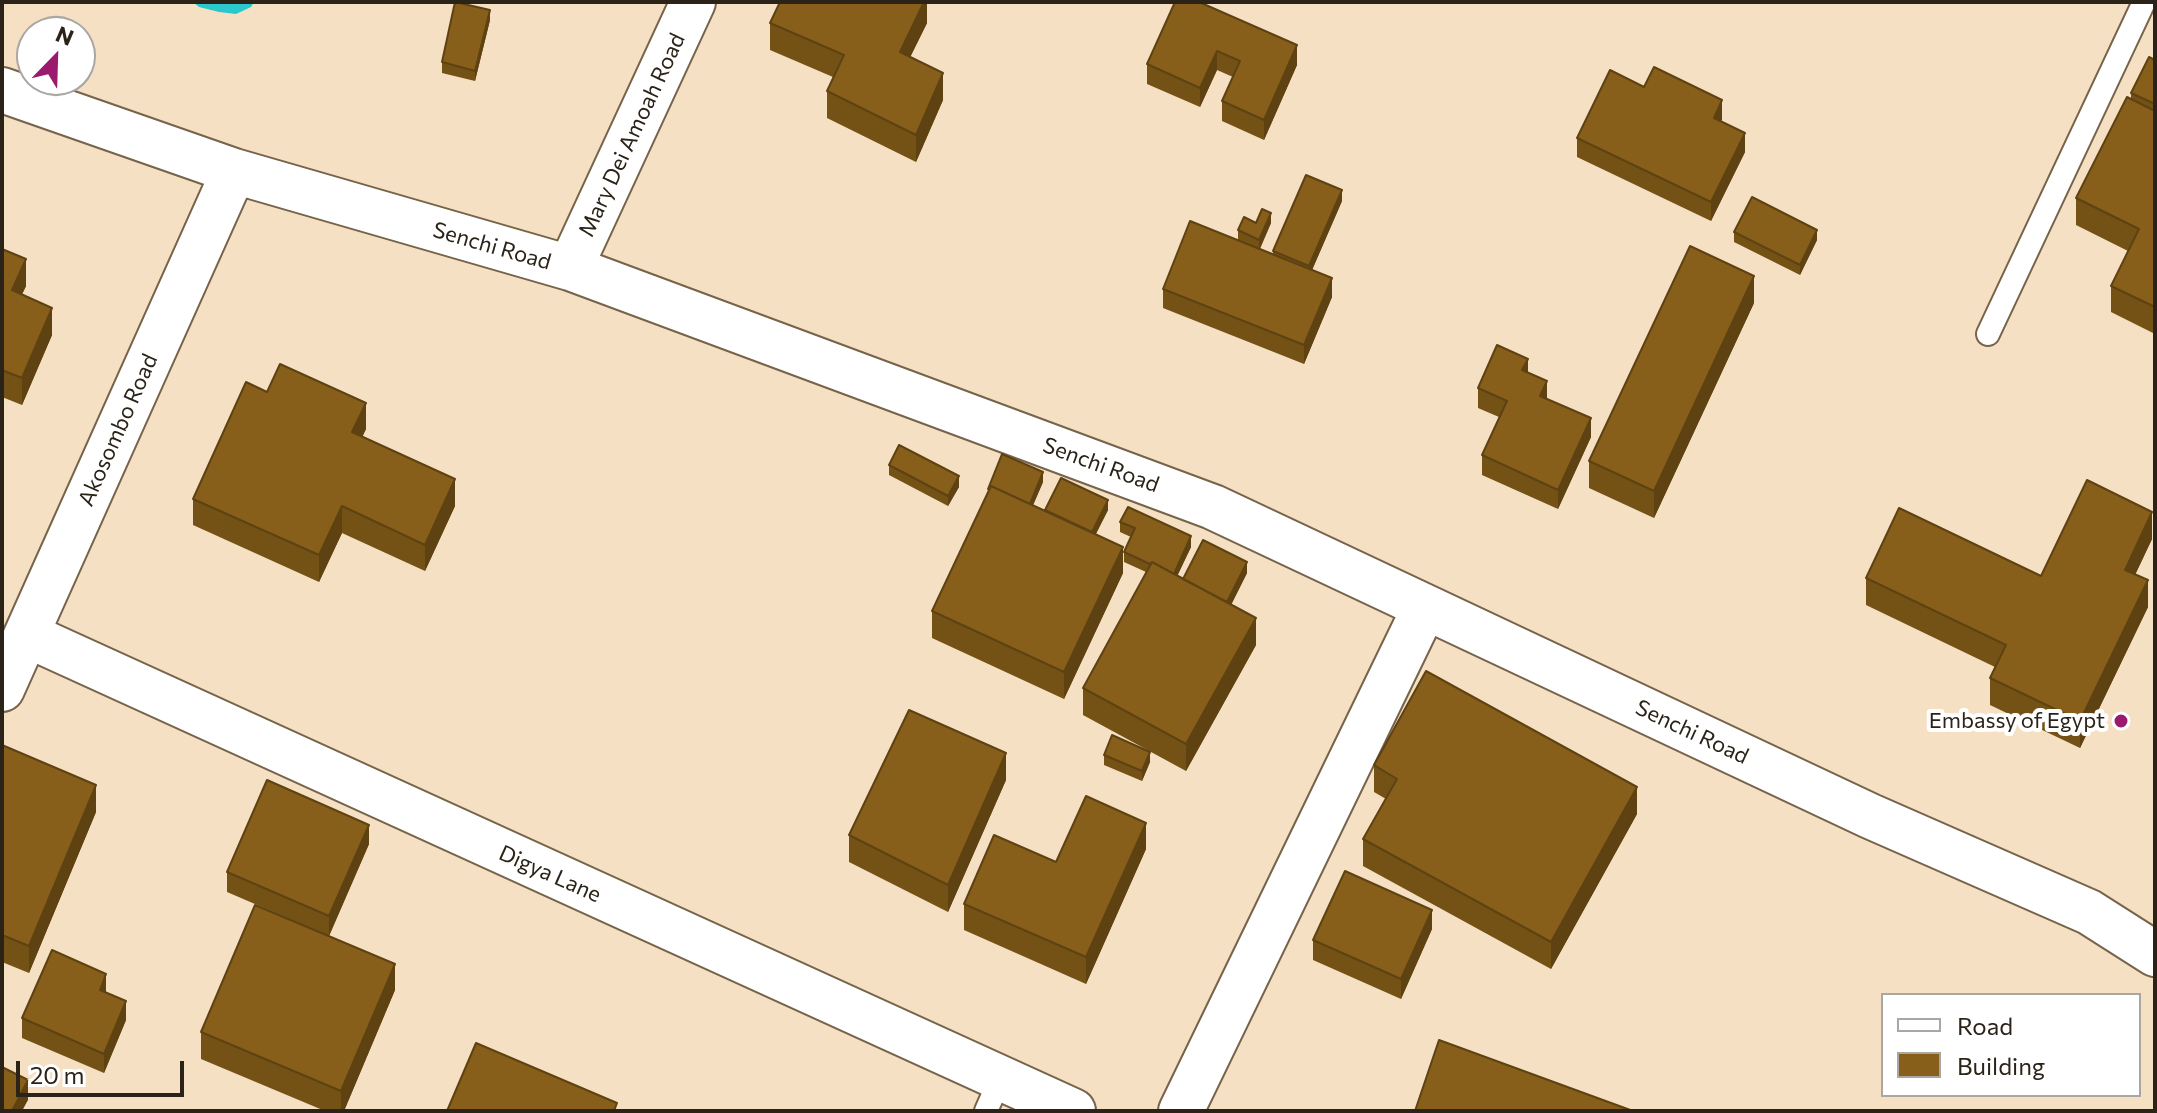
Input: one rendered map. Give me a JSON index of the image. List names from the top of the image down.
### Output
{
  "streets": {
    "street": [
      "Mary Dei Amoah Road",
      "Senchi Road",
      "Akosombo Road",
      "Digya Lane"
    ]
  },
  "crossings": [
    ["Mary Dei Amoah Road", "Senchi Road"],
    ["Senchi Road", "Akosombo Road"],
    ["Akosombo Road", "Digya Lane"]
  ],
  "places": ["Embassy of Egypt"],
  "legend": ["Road", "Building"],
  "scale_bar": "20 m",
  "north": "top right"
}
